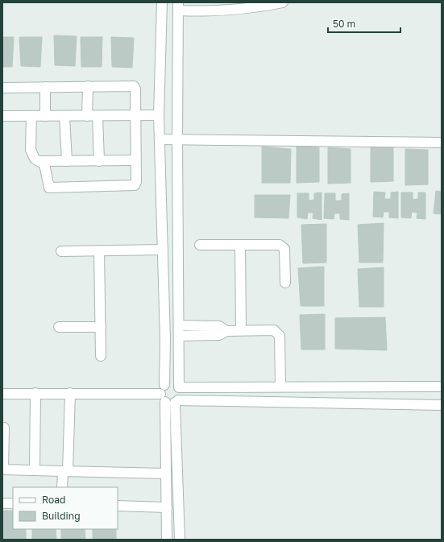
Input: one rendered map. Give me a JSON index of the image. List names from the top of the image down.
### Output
{
  "legend": ["Road", "Building"],
  "scale_bar": "50 m"
}
